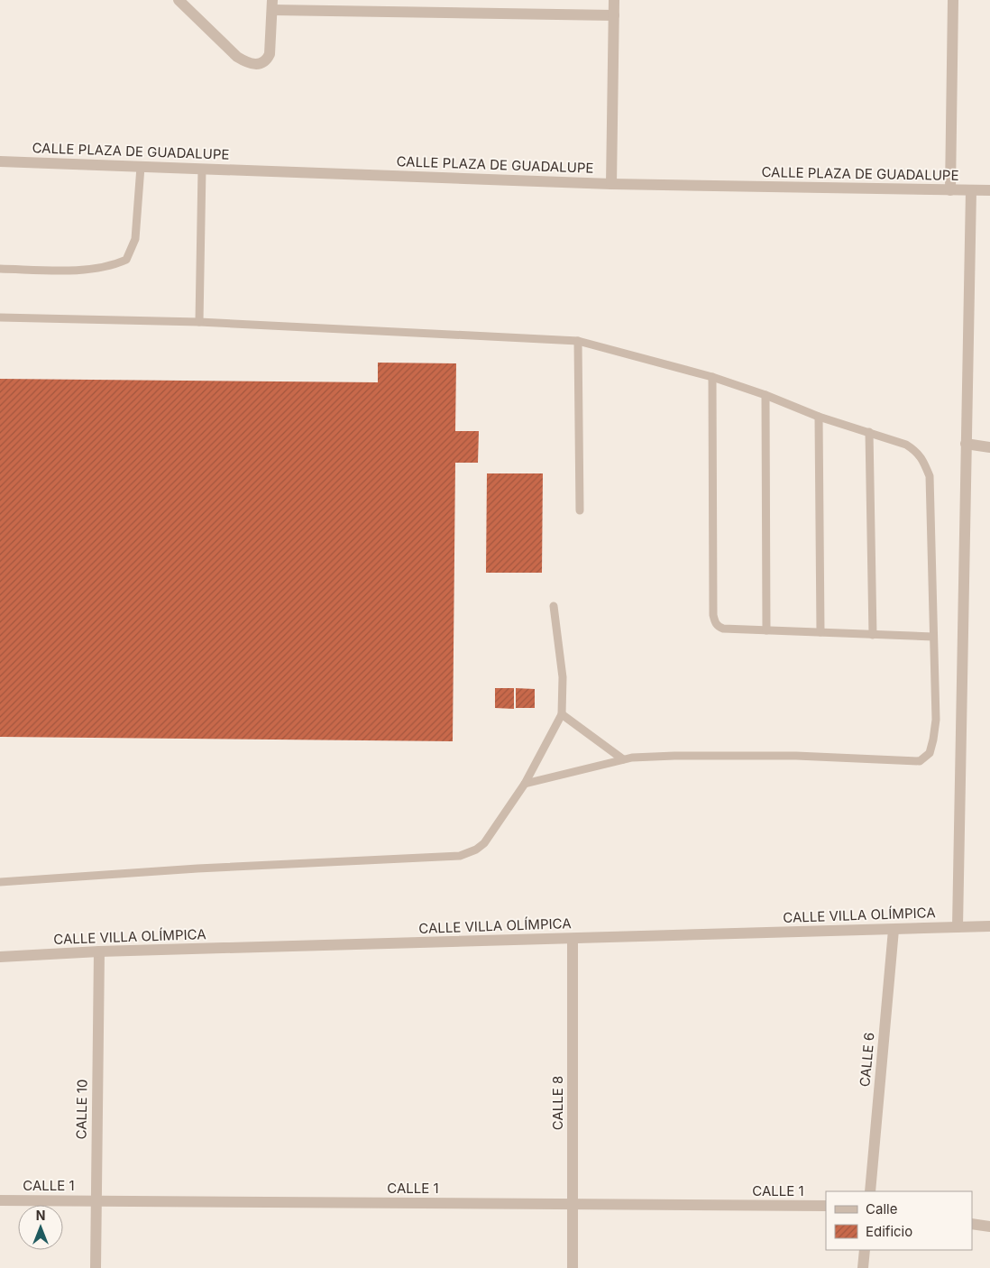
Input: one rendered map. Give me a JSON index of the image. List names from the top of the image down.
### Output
{
  "streets": {
    "street": [
      "CALLE PLAZA DE GUADALUPE",
      "CALLE VILLA OLÍMPICA",
      "CALLE 6",
      "CALLE 8",
      "CALLE 10",
      "CALLE 1"
    ]
  },
  "crossings": [
    ["CALLE VILLA OLÍMPICA", "CALLE 6"],
    ["CALLE VILLA OLÍMPICA", "CALLE 8"],
    ["CALLE VILLA OLÍMPICA", "CALLE 10"],
    ["CALLE 8", "CALLE 1"],
    ["CALLE 10", "CALLE 1"]
  ],
  "legend": ["Calle", "Edificio"],
  "north": "top"
}
